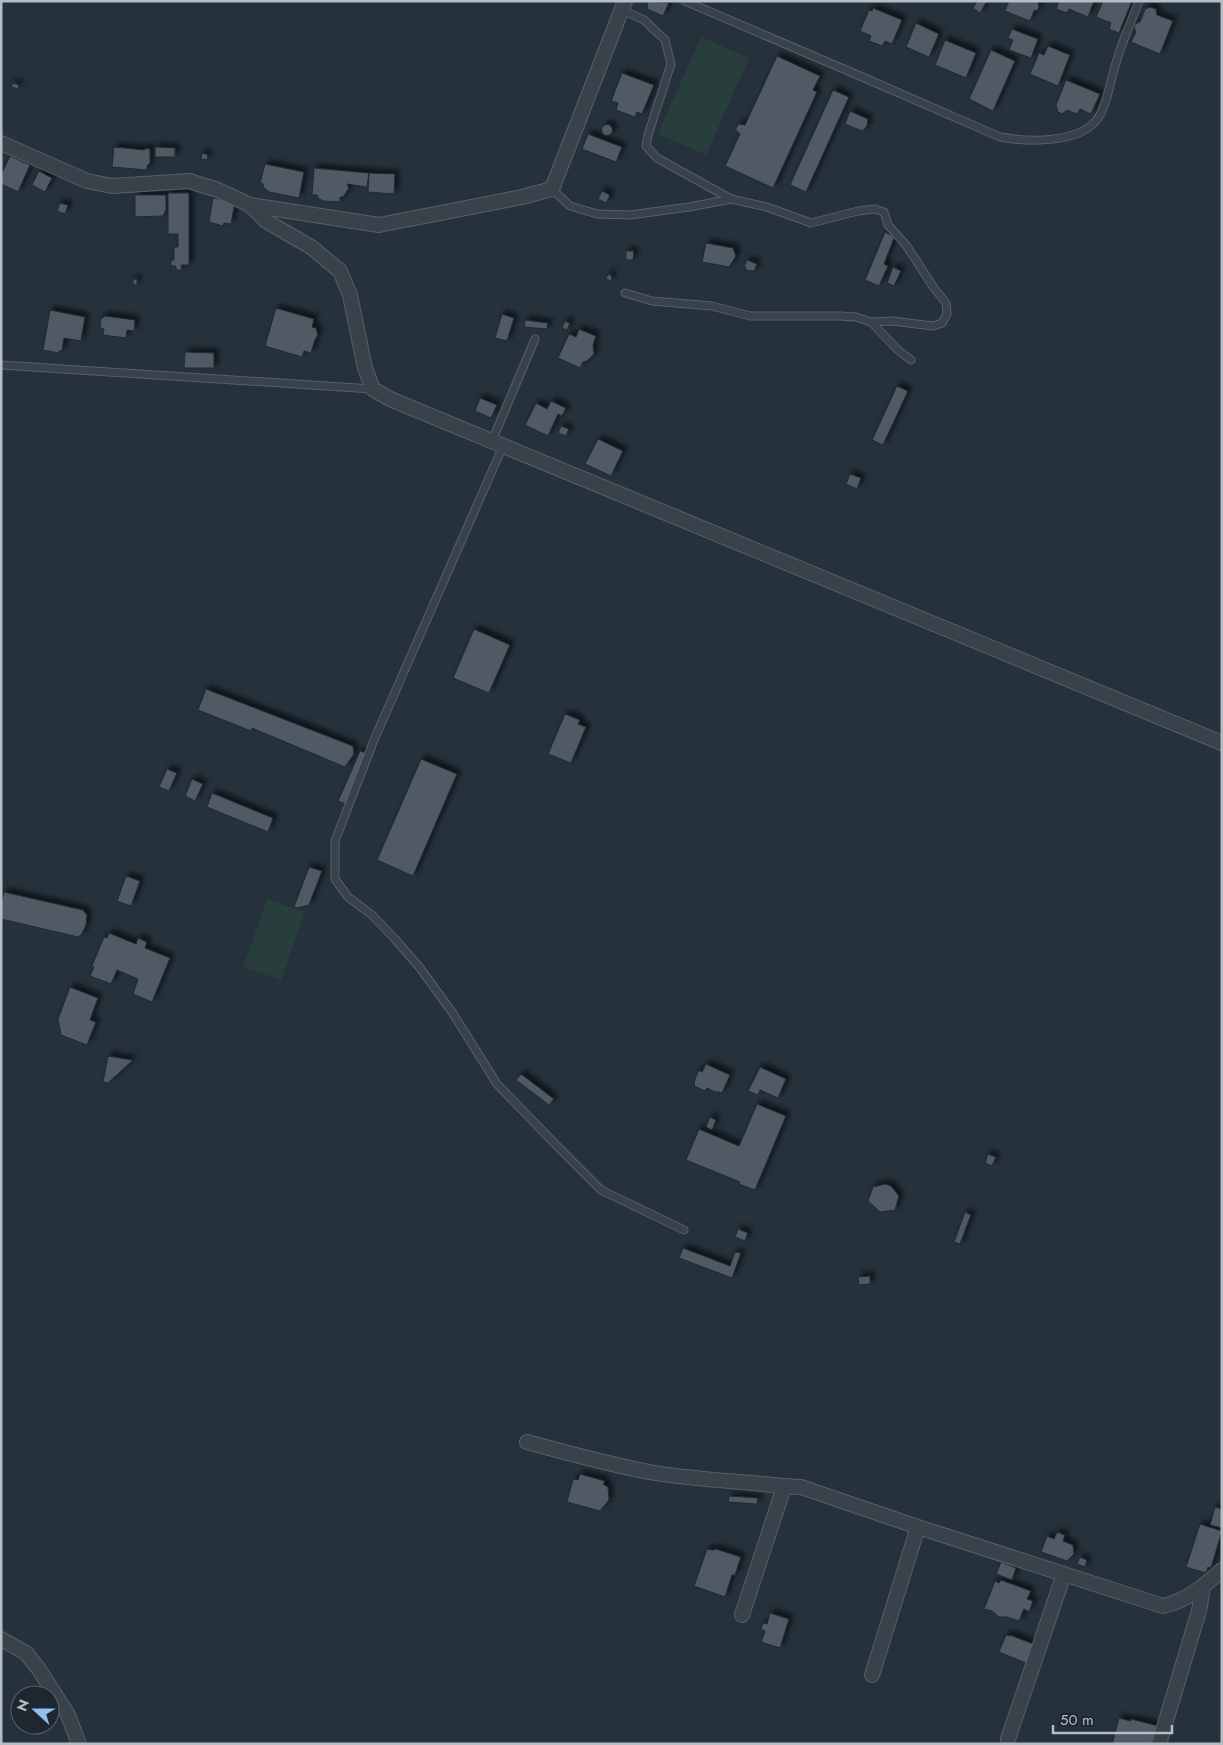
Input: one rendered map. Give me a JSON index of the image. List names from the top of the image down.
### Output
{
  "scale_bar": "50 m",
  "north": "left"
}
